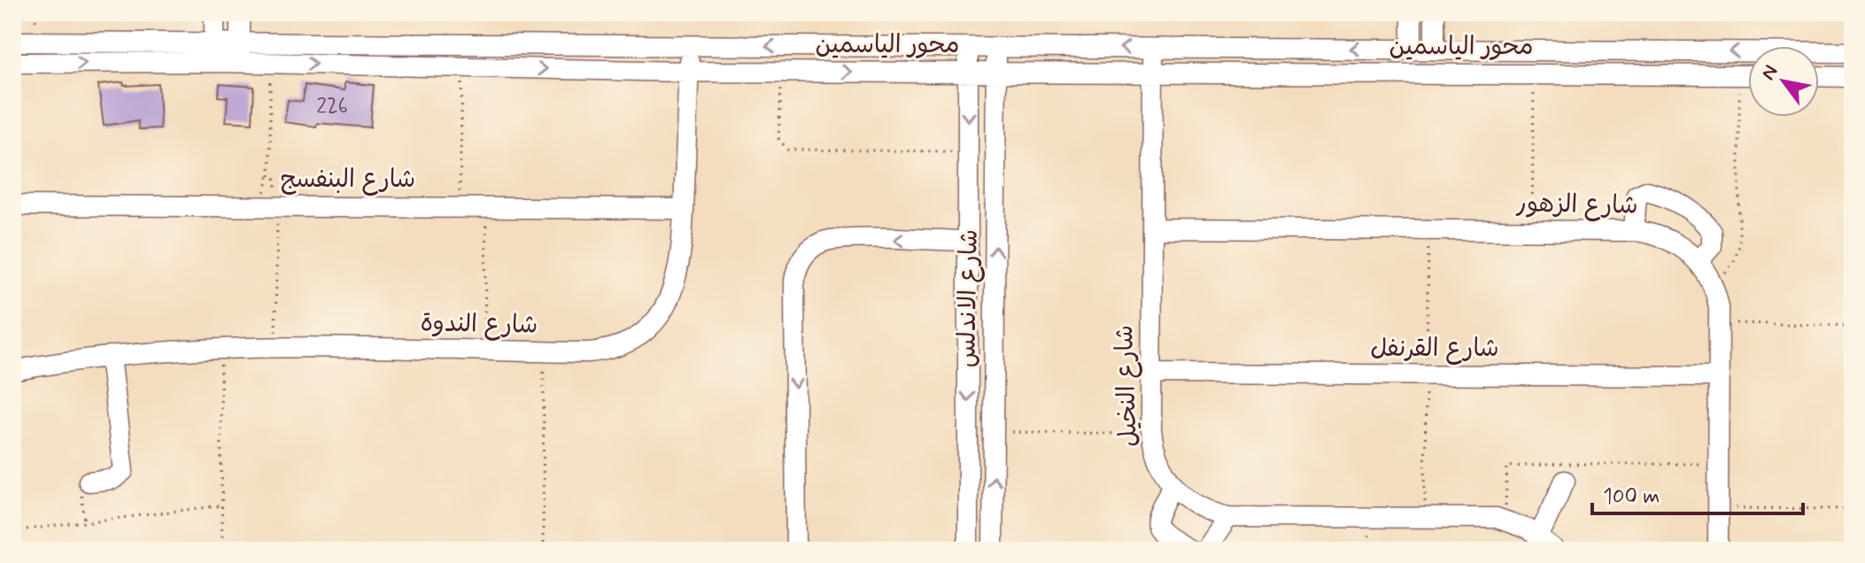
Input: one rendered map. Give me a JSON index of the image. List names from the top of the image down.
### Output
{
  "streets": {
    "street": [
      "محور الياسمين",
      "شارع البنفسج",
      "شارع الزهور",
      "شارع الاندلس",
      "شارع الندوة",
      "شارع القرنفل",
      "شارع النخيل"
    ]
  },
  "crossings": [
    ["محور الياسمين", "شارع الاندلس"],
    ["محور الياسمين", "شارع الندوة"],
    ["محور الياسمين", "شارع النخيل"],
    ["شارع البنفسج", "شارع الندوة"],
    ["شارع الزهور", "شارع القرنفل"],
    ["شارع الزهور", "شارع النخيل"],
    ["شارع القرنفل", "شارع النخيل"]
  ],
  "house_numbers": ["226"],
  "scale_bar": "100 m",
  "north": "top left"
}
